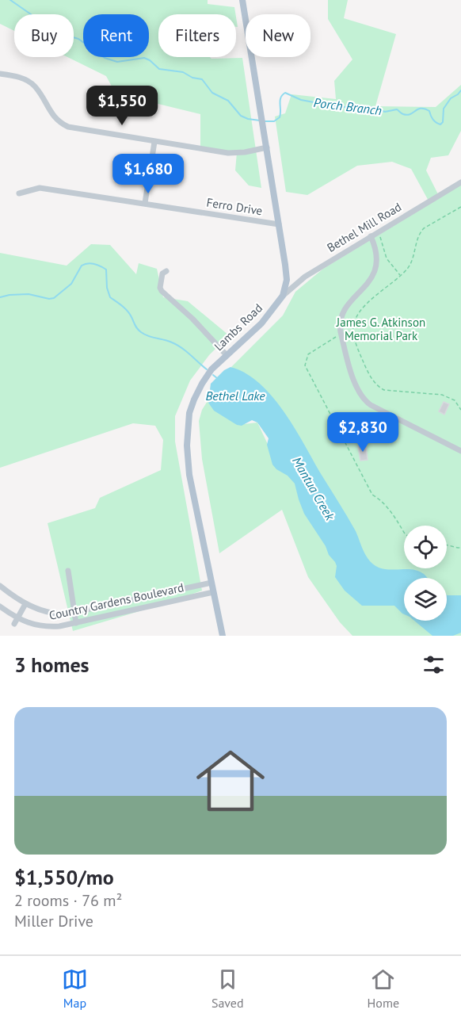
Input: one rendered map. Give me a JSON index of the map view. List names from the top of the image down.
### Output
{
  "streets": {
    "main road": ["Lambs Road"],
    "street": ["Ferro Drive", "Bethel Mill Road", "Country Gardens Boulevard"]
  },
  "crossings": [
    ["Ferro Drive", "Lambs Road"],
    ["Bethel Mill Road", "Lambs Road"],
    ["Lambs Road", "Country Gardens Boulevard"]
  ],
  "water": ["Porch Branch", "Bethel Lake", "Mantua Creek"],
  "parks": ["James G. Atkinson Memorial Park"],
  "page": {
    "chip": [
      "Buy",
      "Rent",
      "Filters",
      "New"
    ],
    "price": ["$1,550", "$1,680", "$2,830"],
    "heading": "3 homes",
    "list": [
      {
        "name": "$1,550/mo",
        "note": "2 rooms · 76 m² · Miller Drive"
      }
    ],
    "tabs": ["Map", "Saved", "Home"]
  }
}
